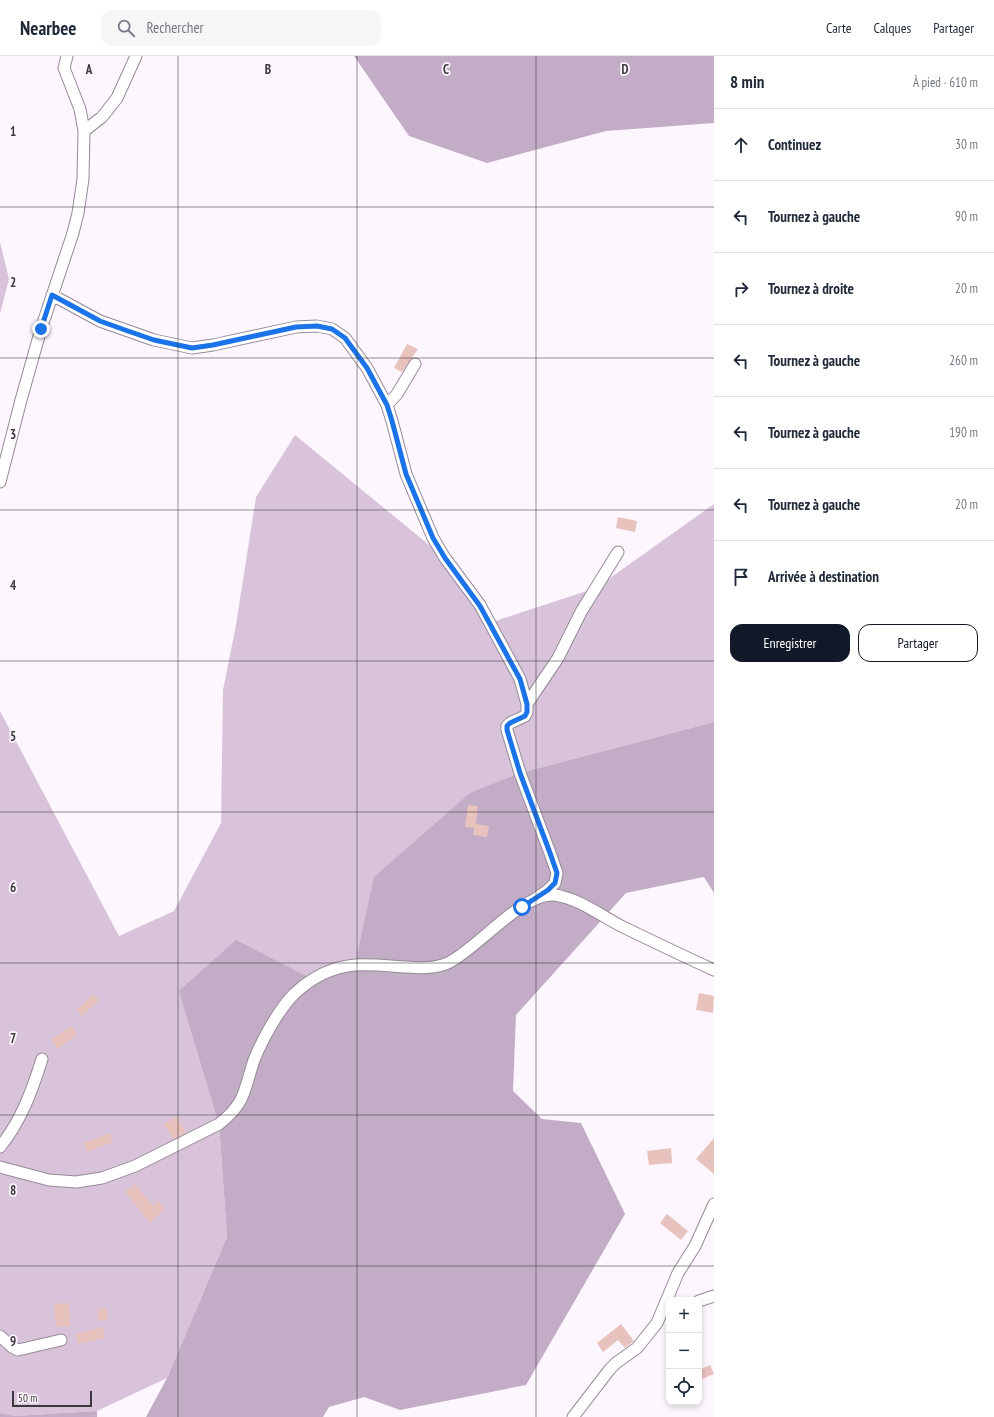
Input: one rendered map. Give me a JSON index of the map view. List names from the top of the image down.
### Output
{
  "scale_bar": "50 m",
  "page": {
    "header": "Nearbee",
    "search": "Rechercher",
    "nav": ["Carte", "Calques", "Partager"],
    "heading": ["8 min", "À pied · 610 m"],
    "list": [
      ["Continuez", "30 m"],
      ["Tournez à gauche", "90 m"],
      ["Tournez à droite", "20 m"],
      ["Tournez à gauche", "260 m"],
      ["Tournez à gauche", "190 m"],
      ["Tournez à gauche", "20 m"],
      "Arrivée à destination"
    ],
    "buttons": ["Enregistrer", "Partager"],
    "map_buttons": ["+", "−"],
    "scale": "50 m"
  },
  "grid": {
    "columns": [
      "A",
      "B",
      "C",
      "D"
    ],
    "rows": [
      "1",
      "2",
      "3",
      "4",
      "5",
      "6",
      "7",
      "8",
      "9"
    ]
  }
}
